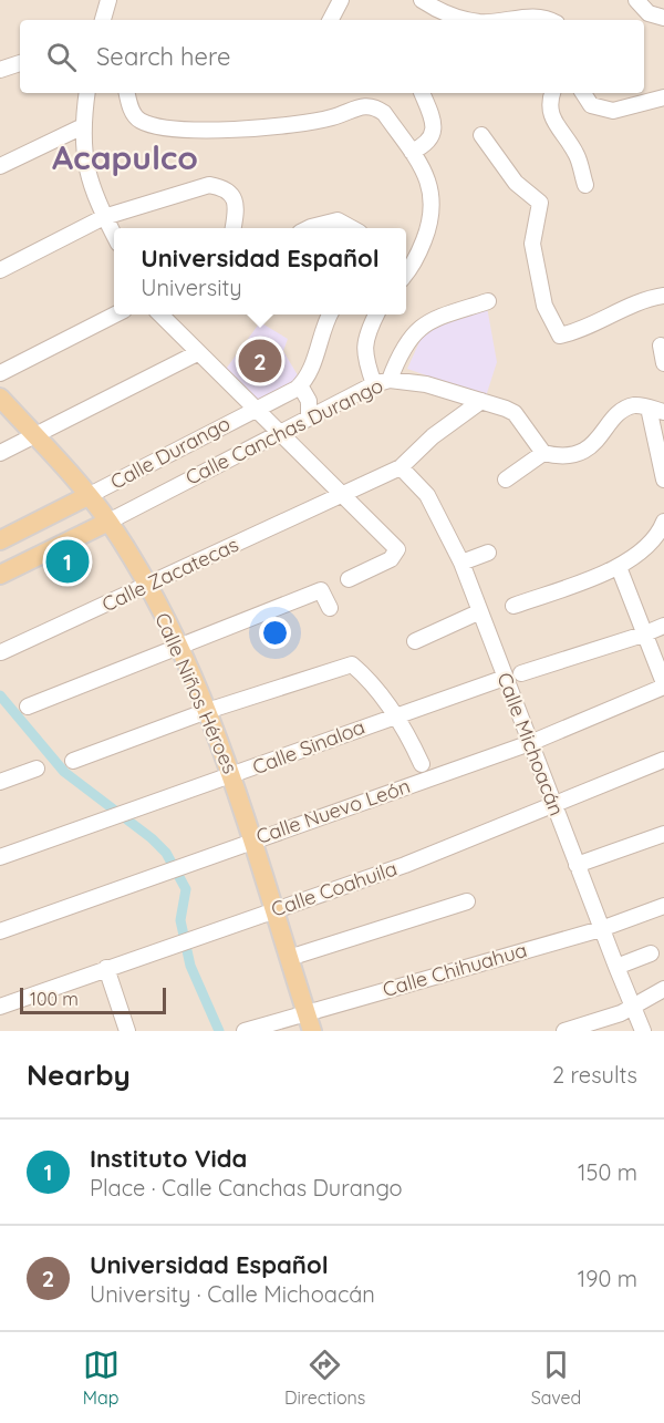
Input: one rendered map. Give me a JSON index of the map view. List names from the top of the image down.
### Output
{
  "streets": {
    "main road": ["Calle Canchas Durango", "Calle Niños Héroes"],
    "street": [
      "Calle Durango",
      "Calle Zacatecas",
      "Calle Michoacán",
      "Calle Sinaloa",
      "Calle Nuevo León",
      "Calle Coahuila",
      "Calle Chihuahua"
    ]
  },
  "crossings": [
    ["Calle Canchas Durango", "Calle Niños Héroes"],
    ["Calle Durango", "Calle Niños Héroes"],
    ["Calle Zacatecas", "Calle Niños Héroes"],
    ["Calle Zacatecas", "Calle Michoacán"],
    ["Calle Niños Héroes", "Calle Sinaloa"],
    ["Calle Niños Héroes", "Calle Nuevo León"],
    ["Calle Niños Héroes", "Calle Coahuila"],
    ["Calle Niños Héroes", "Calle Chihuahua"],
    ["Calle Michoacán", "Calle Sinaloa"],
    ["Calle Michoacán", "Calle Nuevo León"],
    ["Calle Michoacán", "Calle Coahuila"],
    ["Calle Michoacán", "Calle Chihuahua"]
  ],
  "districts": ["Acapulco"],
  "scale_bar": "100 m",
  "page": {
    "search": "Search here",
    "popup": ["Universidad Español", "University"],
    "pins": ["2", "1"],
    "scale": "100 m",
    "heading": ["Nearby", "2 results"],
    "list": [
      {
        "mark": "1",
        "name": "Instituto Vida",
        "note": "Place · Calle Canchas Durango",
        "value": "150 m"
      },
      {
        "mark": "2",
        "name": "Universidad Español",
        "note": "University · Calle Michoacán",
        "value": "190 m"
      }
    ],
    "nav": ["Map", "Directions", "Saved"]
  }
}
